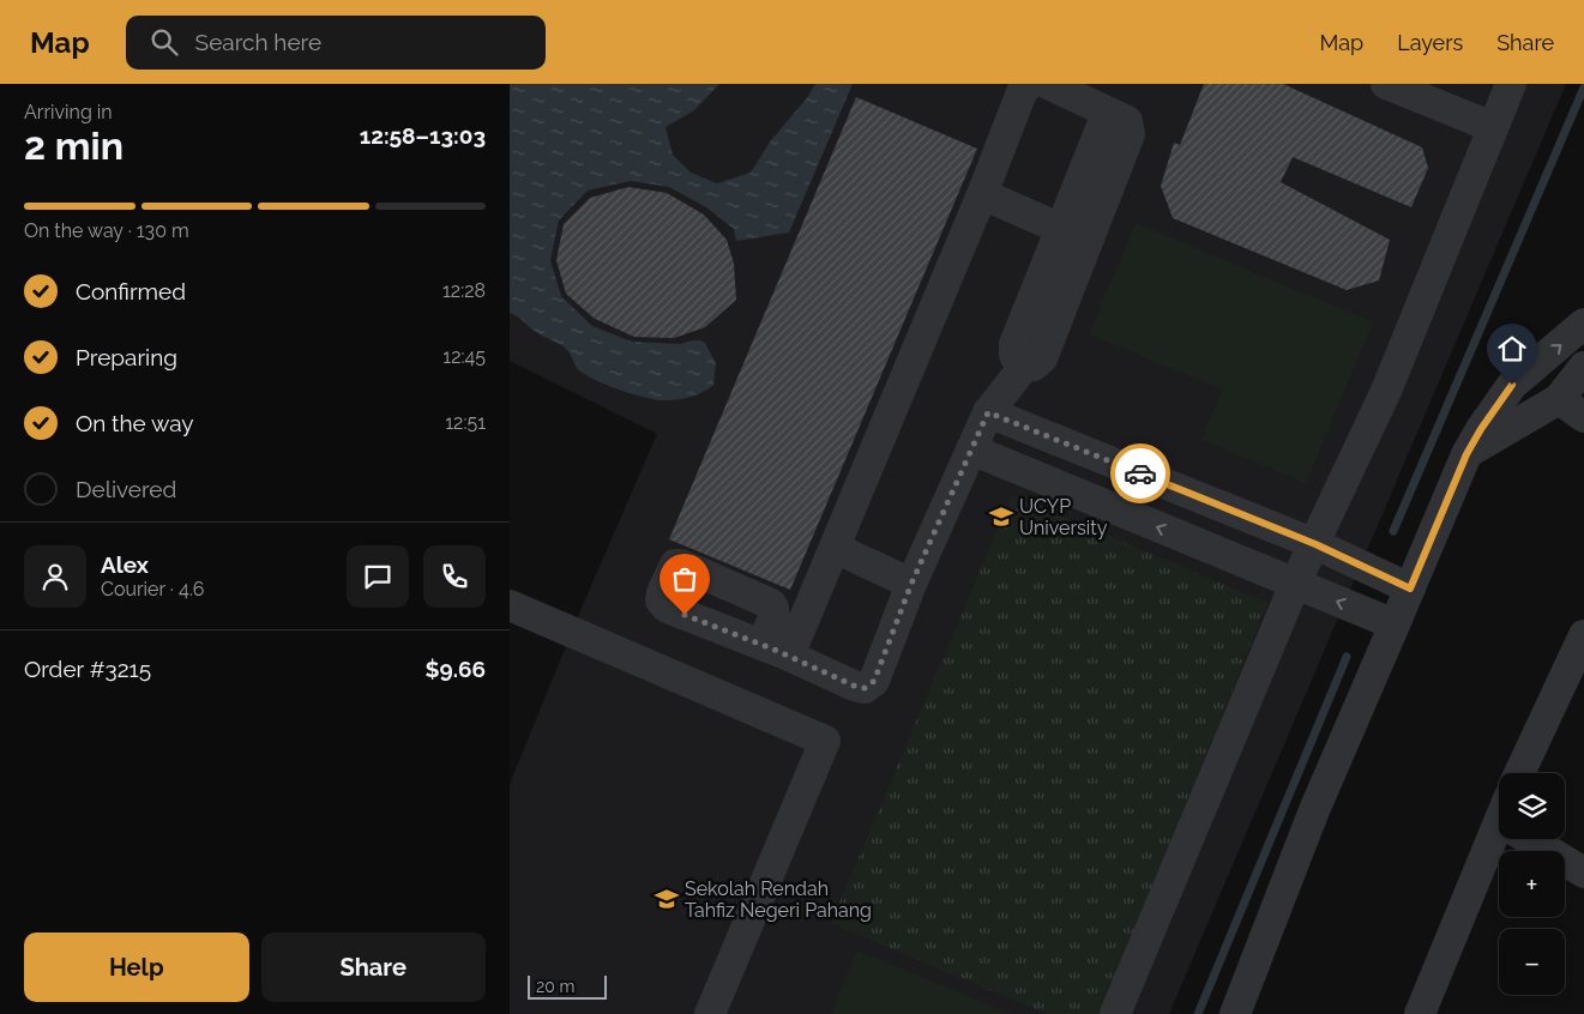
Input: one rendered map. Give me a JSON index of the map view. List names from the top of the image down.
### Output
{
  "places": {
    "school or university": ["UCYP University", "Sekolah Rendah Tahfiz Negeri Pahang"]
  },
  "scale_bar": "20 m",
  "page": {
    "header": "Map",
    "search": "Search here",
    "nav": ["Map", "Layers", "Share"],
    "heading": ["2 min", "Arriving in", "12:58–13:03"],
    "panel": [
      "Alex",
      "Courier · 4.6",
      "Order #3215",
      "$9.66"
    ],
    "bar": "On the way · 130 m",
    "list": [
      ["Confirmed", "12:28"],
      ["Preparing", "12:45"],
      ["On the way", "12:51"],
      "Delivered"
    ],
    "map_buttons": ["+", "−"],
    "buttons": ["Help", "Share"],
    "scale": "20 m"
  }
}
